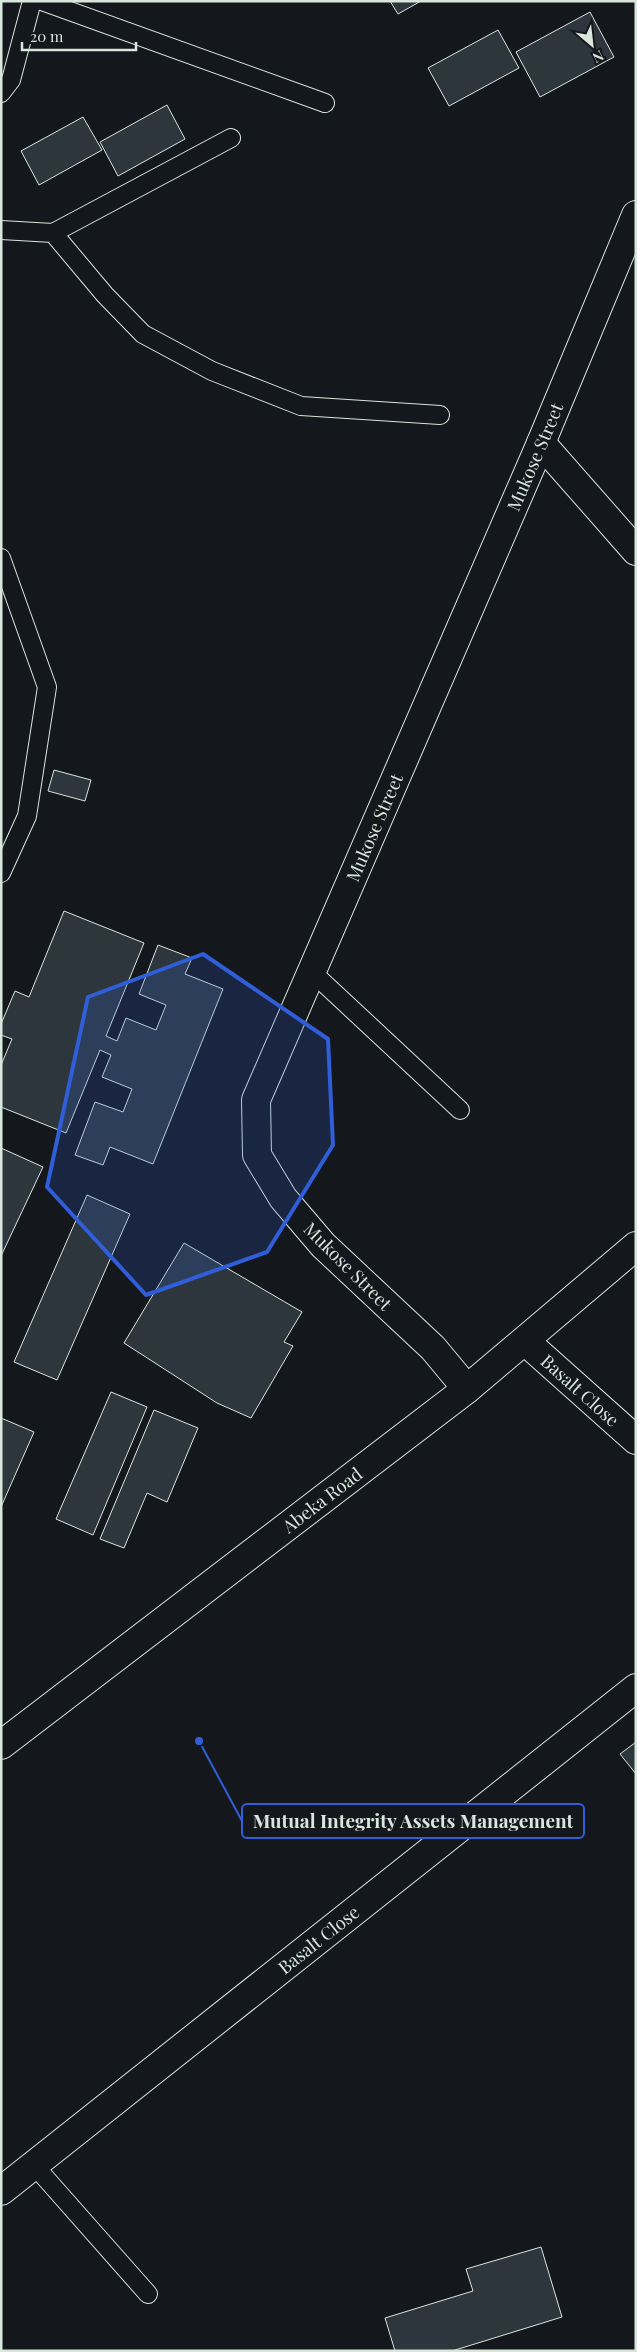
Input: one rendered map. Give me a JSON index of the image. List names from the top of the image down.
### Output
{
  "streets": {
    "street": ["Mukose Street", "Basalt Close", "Abeka Road"]
  },
  "crossings": [
    ["Mukose Street", "Abeka Road"],
    ["Basalt Close", "Abeka Road"]
  ],
  "places": ["Mutual Integrity Assets Management"],
  "scale_bar": "20 m",
  "north": "bottom right"
}
